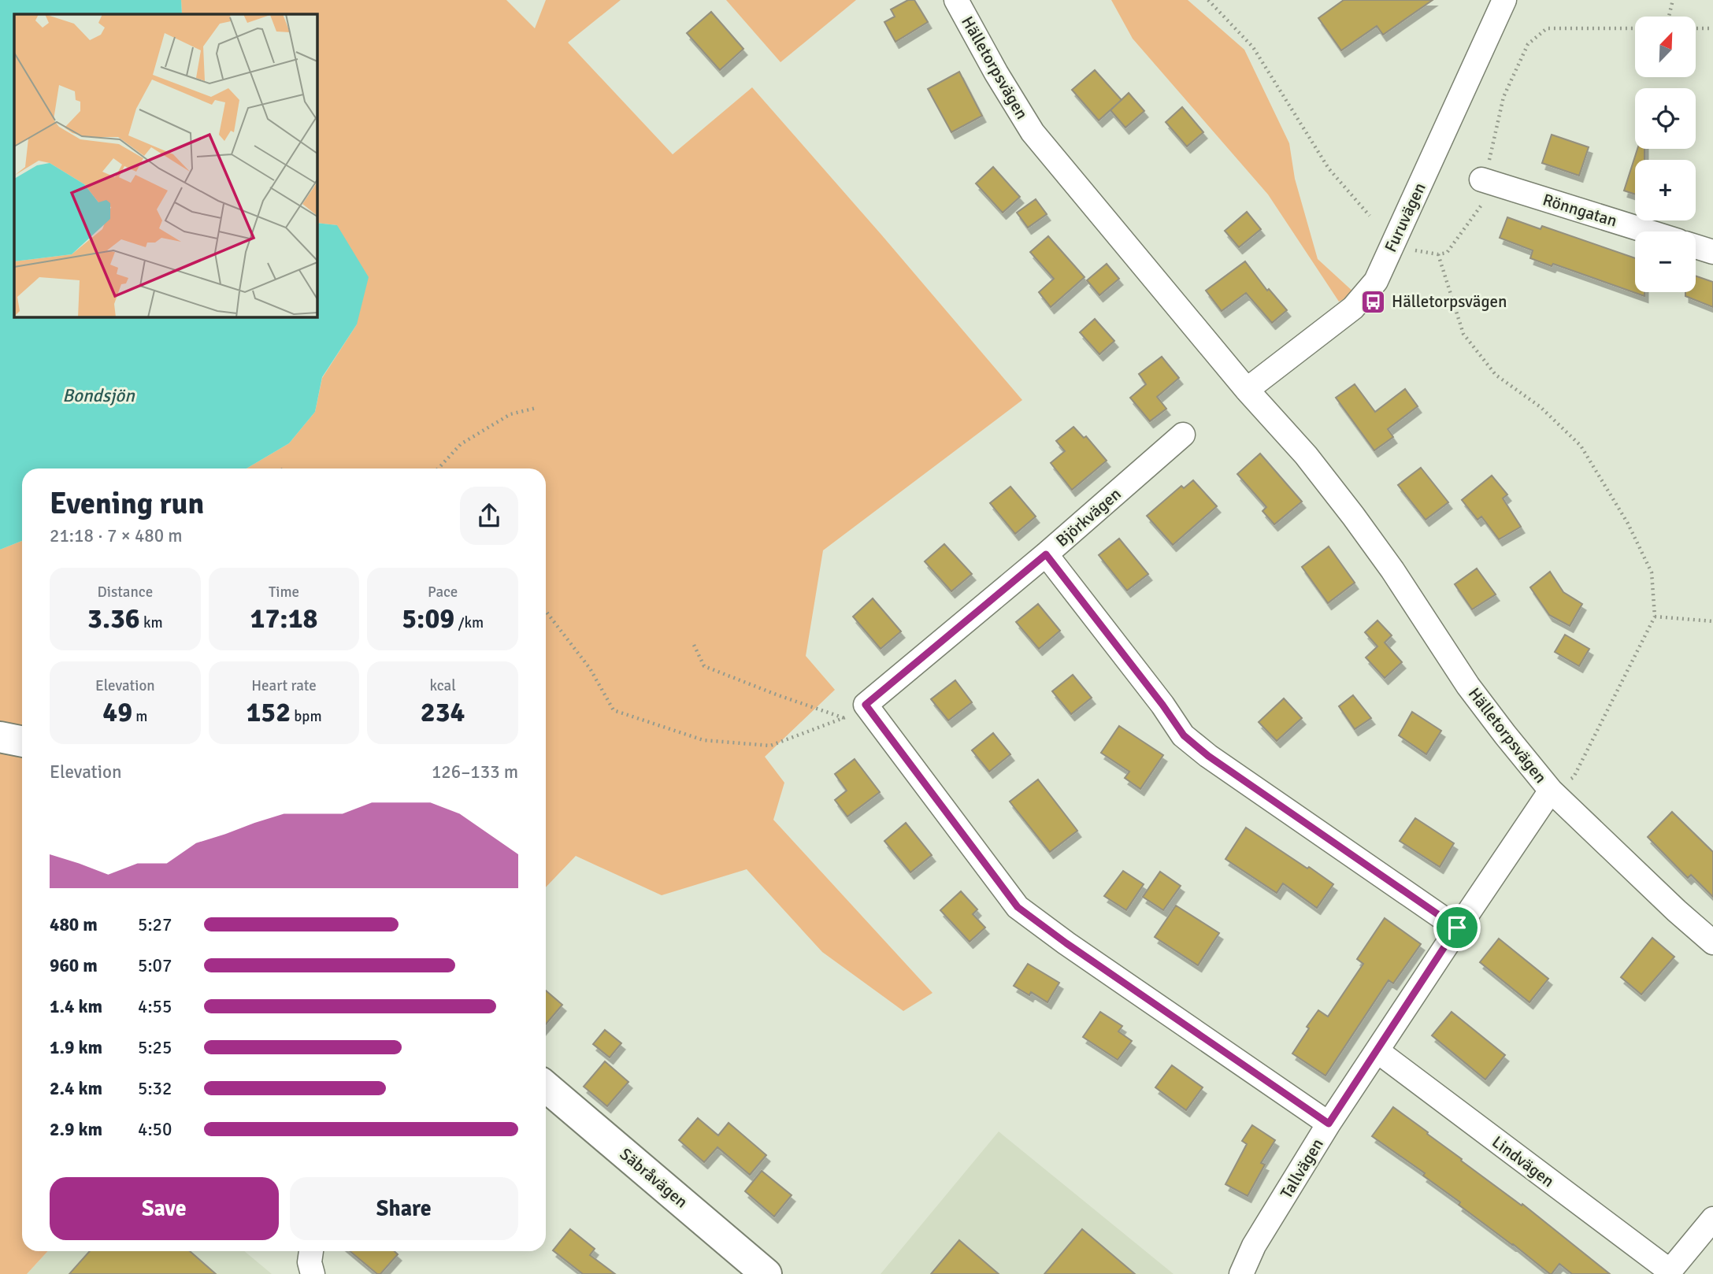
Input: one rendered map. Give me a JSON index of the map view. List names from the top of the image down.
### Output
{
  "streets": {
    "main road": ["Säbråvägen"],
    "street": [
      "Hälletorpsvägen",
      "Rönngatan",
      "Furuvägen",
      "Björkvägen",
      "Lindvägen",
      "Tallvägen"
    ]
  },
  "crossings": [
    ["Hälletorpsvägen", "Furuvägen"],
    ["Hälletorpsvägen", "Tallvägen"],
    ["Björkvägen", "Tallvägen"],
    ["Lindvägen", "Tallvägen"]
  ],
  "water": ["Bondsjön"],
  "places": {
    "bus stop": ["Hälletorpsvägen"]
  },
  "north": "top right",
  "page": {
    "map_buttons": ["+", "−"],
    "heading": ["Evening run", "21:18 · 7 × 480 m"],
    "stats": [
      ["Distance", "3.36 km"],
      ["Time", "17:18"],
      ["Pace", "5:09 /km"],
      ["Elevation", "49 m"],
      ["Heart rate", "152 bpm"],
      ["kcal", "234"]
    ],
    "chart": ["Elevation", "126–133 m"],
    "list": [
      {
        "name": "480 m",
        "note": "5:27"
      },
      {
        "name": "960 m",
        "note": "5:07"
      },
      {
        "name": "1.4 km",
        "note": "4:55"
      },
      {
        "name": "1.9 km",
        "note": "5:25"
      },
      {
        "name": "2.4 km",
        "note": "5:32"
      },
      {
        "name": "2.9 km",
        "note": "4:50"
      }
    ],
    "buttons": ["Save", "Share"]
  }
}
